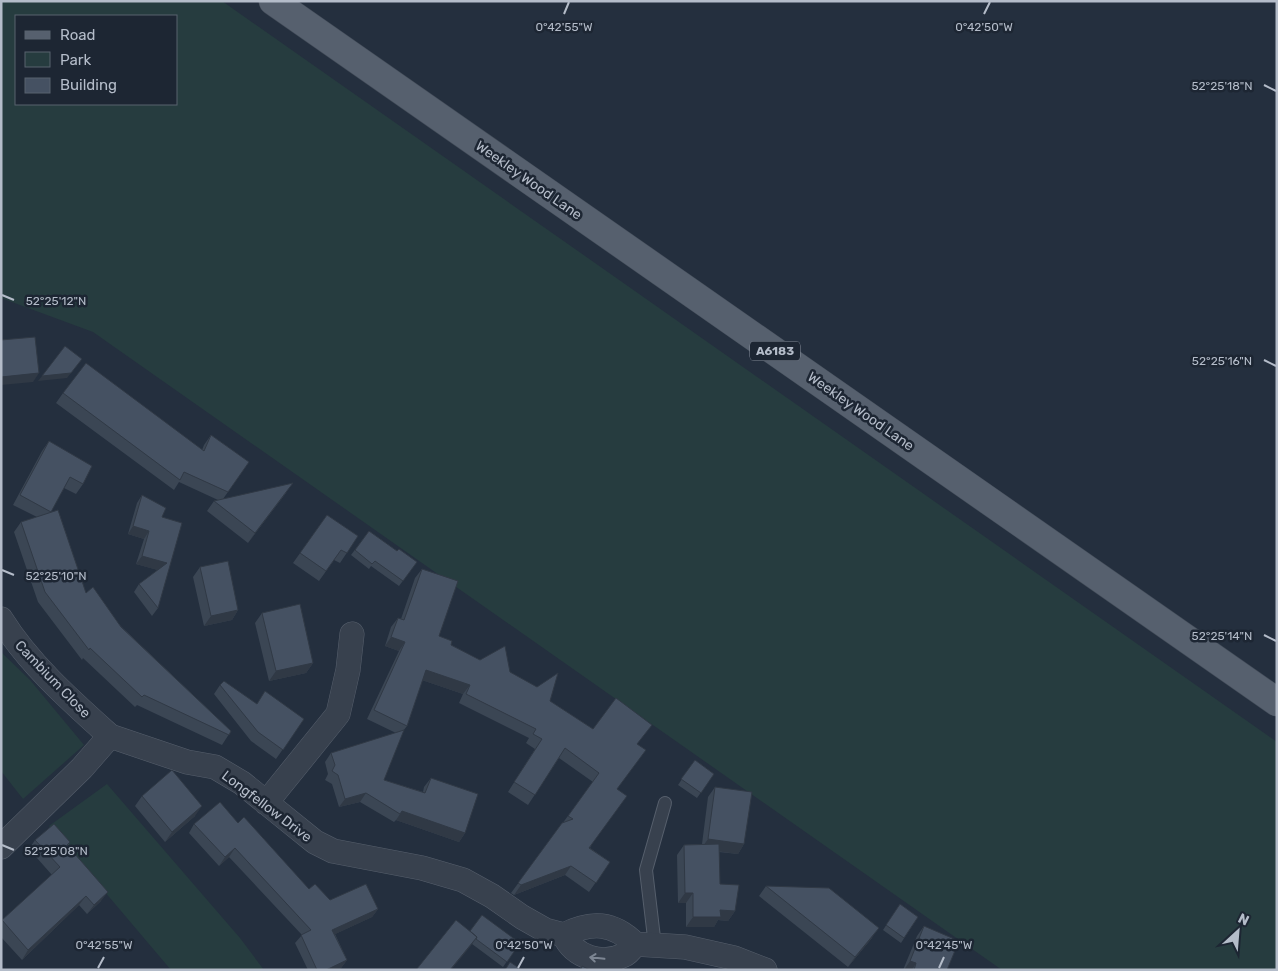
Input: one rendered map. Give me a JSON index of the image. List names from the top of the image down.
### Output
{
  "streets": {
    "main road": ["Weekley Wood Lane", "A6183"],
    "street": ["Cambium Close", "Longfellow Drive"]
  },
  "crossings": [
    ["Cambium Close", "Longfellow Drive"]
  ],
  "legend": ["Road", "Park", "Building"],
  "north": "top right",
  "coordinates": [
    "0°42'55\"W",
    "0°42'50\"W",
    "52°25'18\"N",
    "52°25'12\"N",
    "52°25'16\"N",
    "52°25'10\"N",
    "52°25'14\"N",
    "52°25'08\"N",
    "0°42'45\"W"
  ]
}
